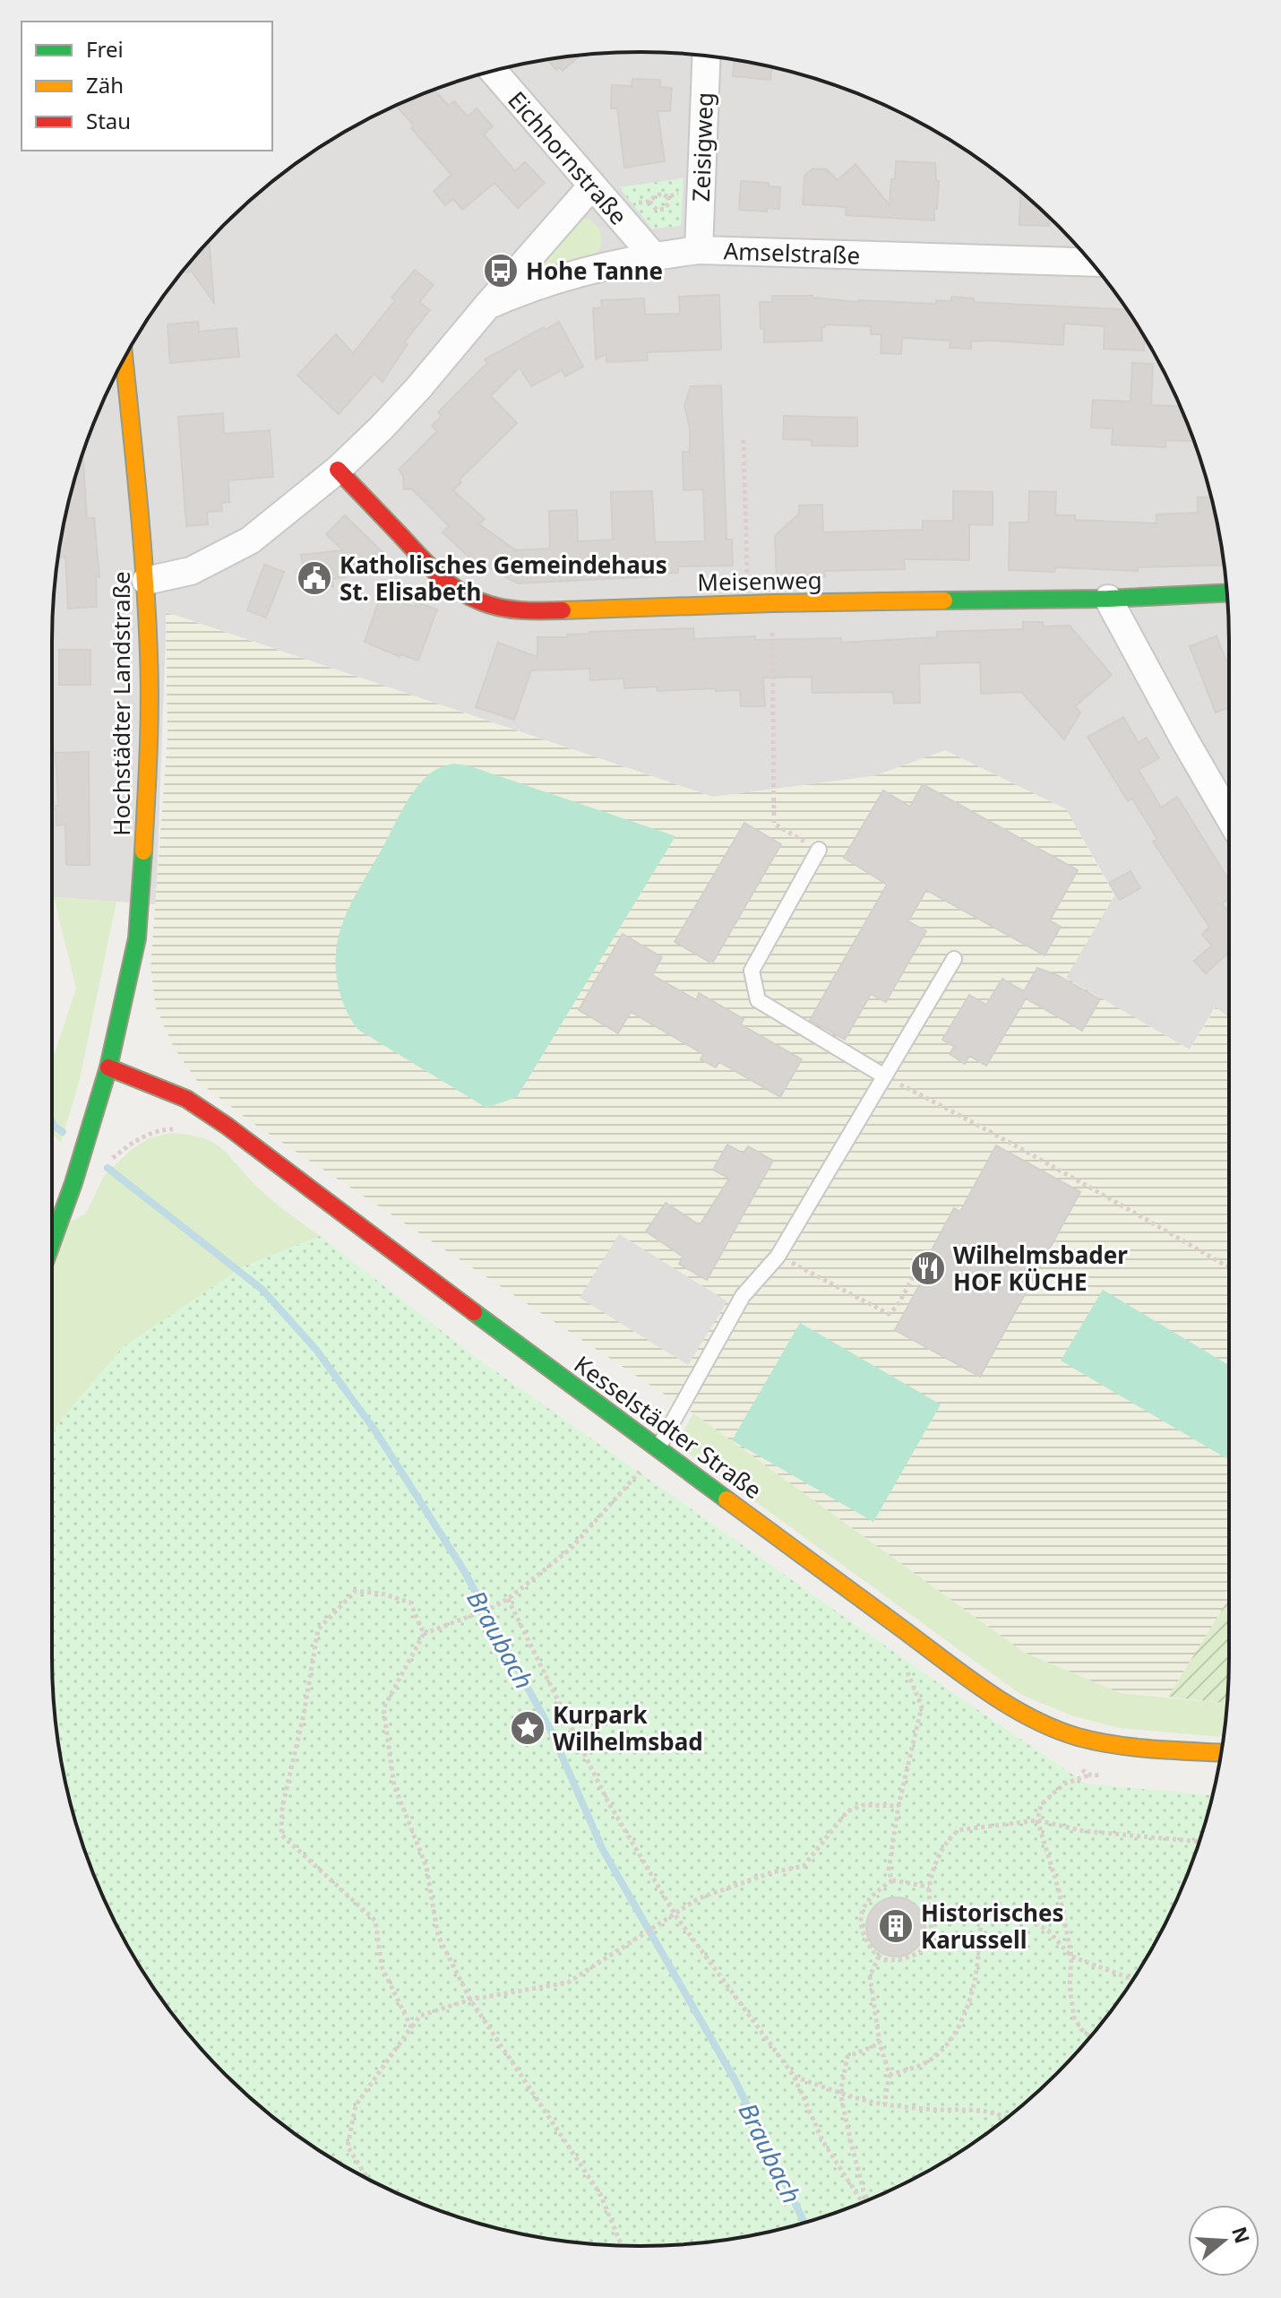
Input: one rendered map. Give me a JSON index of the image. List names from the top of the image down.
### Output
{
  "streets": {
    "street": [
      "Zeisigweg",
      "Eichhornstraße",
      "Amselstraße",
      "Meisenweg",
      "Hochstädter Landstraße",
      "Kesselstädter Straße"
    ]
  },
  "crossings": [
    ["Zeisigweg", "Amselstraße"],
    ["Eichhornstraße", "Amselstraße"],
    ["Amselstraße", "Meisenweg"],
    ["Amselstraße", "Hochstädter Landstraße"],
    ["Hochstädter Landstraße", "Kesselstädter Straße"]
  ],
  "water": ["Braubach"],
  "places": {
    "bus stop": ["Hohe Tanne"],
    "public building": ["Katholisches Gemeindehaus St. Elisabeth"],
    "restaurant": ["Wilhelmsbader HOF KÜCHE"],
    "place": ["Kurpark Wilhelmsbad"],
    "building": ["Historisches Karussell"]
  },
  "legend": ["Frei", "Zäh", "Stau"],
  "north": "right"
}
